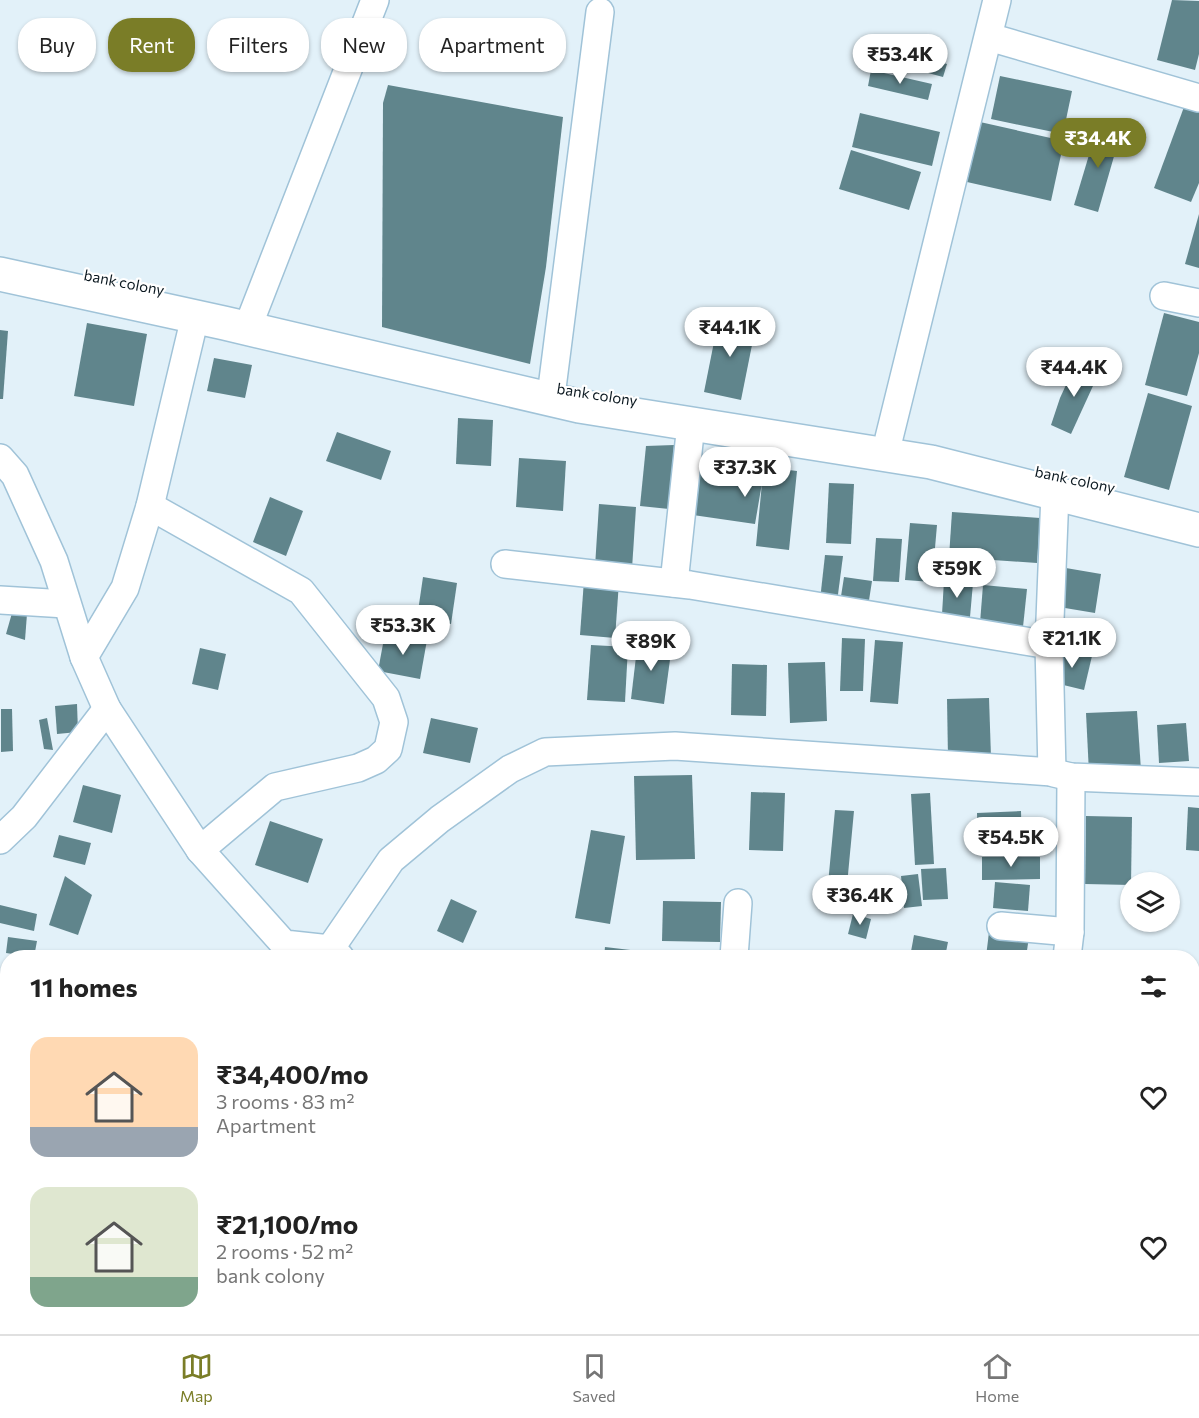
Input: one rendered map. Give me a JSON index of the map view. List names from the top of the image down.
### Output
{
  "streets": {
    "main road": ["bank colony"]
  },
  "page": {
    "chip": [
      "Buy",
      "Rent",
      "Filters",
      "New",
      "Apartment"
    ],
    "price": [
      "₹53.4K",
      "₹34.4K",
      "₹44.1K",
      "₹44.4K",
      "₹37.3K",
      "₹59K",
      "₹53.3K",
      "₹21.1K",
      "₹89K",
      "₹54.5K",
      "₹36.4K"
    ],
    "heading": "11 homes",
    "list": [
      {
        "name": "₹34,400/mo",
        "note": "3 rooms · 83 m² · Apartment"
      },
      {
        "name": "₹21,100/mo",
        "note": "2 rooms · 52 m² · bank colony"
      }
    ],
    "tabs": ["Map", "Saved", "Home"]
  }
}
